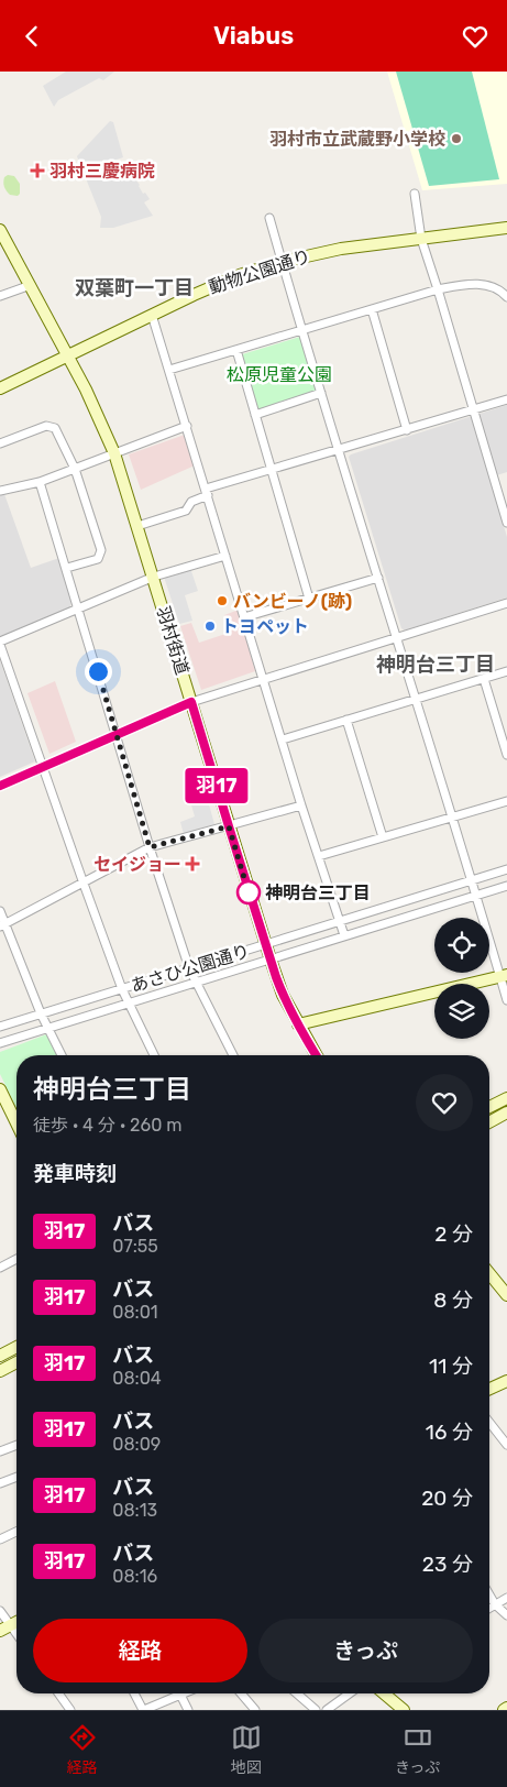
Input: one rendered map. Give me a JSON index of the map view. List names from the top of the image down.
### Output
{
  "streets": {
    "main road": ["動物公園通り", "羽村街道"],
    "street": ["あさひ公園通り"]
  },
  "crossings": [
    ["動物公園通り", "羽村街道"],
    ["羽村街道", "あさひ公園通り"]
  ],
  "districts": ["双葉町一丁目", "神明台三丁目"],
  "parks": ["松原児童公園"],
  "places": {
    "other": [
      "羽村市立武蔵野小学校",
      "バンビーノ(跡)",
      "トヨペット",
      "神明台三丁目"
    ],
    "health": ["羽村三慶病院", "セイジョー"]
  },
  "lines": ["bus line 羽17"],
  "page": {
    "header": "Viabus",
    "on_map": "羽17",
    "heading": [
      ["神明台三丁目", "徒歩 · 4 分 · 260 m"],
      "発車時刻"
    ],
    "list": [
      {
        "mark": "羽17",
        "name": "バス",
        "note": "07:55",
        "value": "2 分"
      },
      {
        "mark": "羽17",
        "name": "バス",
        "note": "08:01",
        "value": "8 分"
      },
      {
        "mark": "羽17",
        "name": "バス",
        "note": "08:04",
        "value": "11 分"
      },
      {
        "mark": "羽17",
        "name": "バス",
        "note": "08:09",
        "value": "16 分"
      },
      {
        "mark": "羽17",
        "name": "バス",
        "note": "08:13",
        "value": "20 分"
      },
      {
        "mark": "羽17",
        "name": "バス",
        "note": "08:16",
        "value": "23 分"
      }
    ],
    "buttons": ["経路", "きっぷ"],
    "tabs": ["経路", "地図", "きっぷ"]
  }
}
